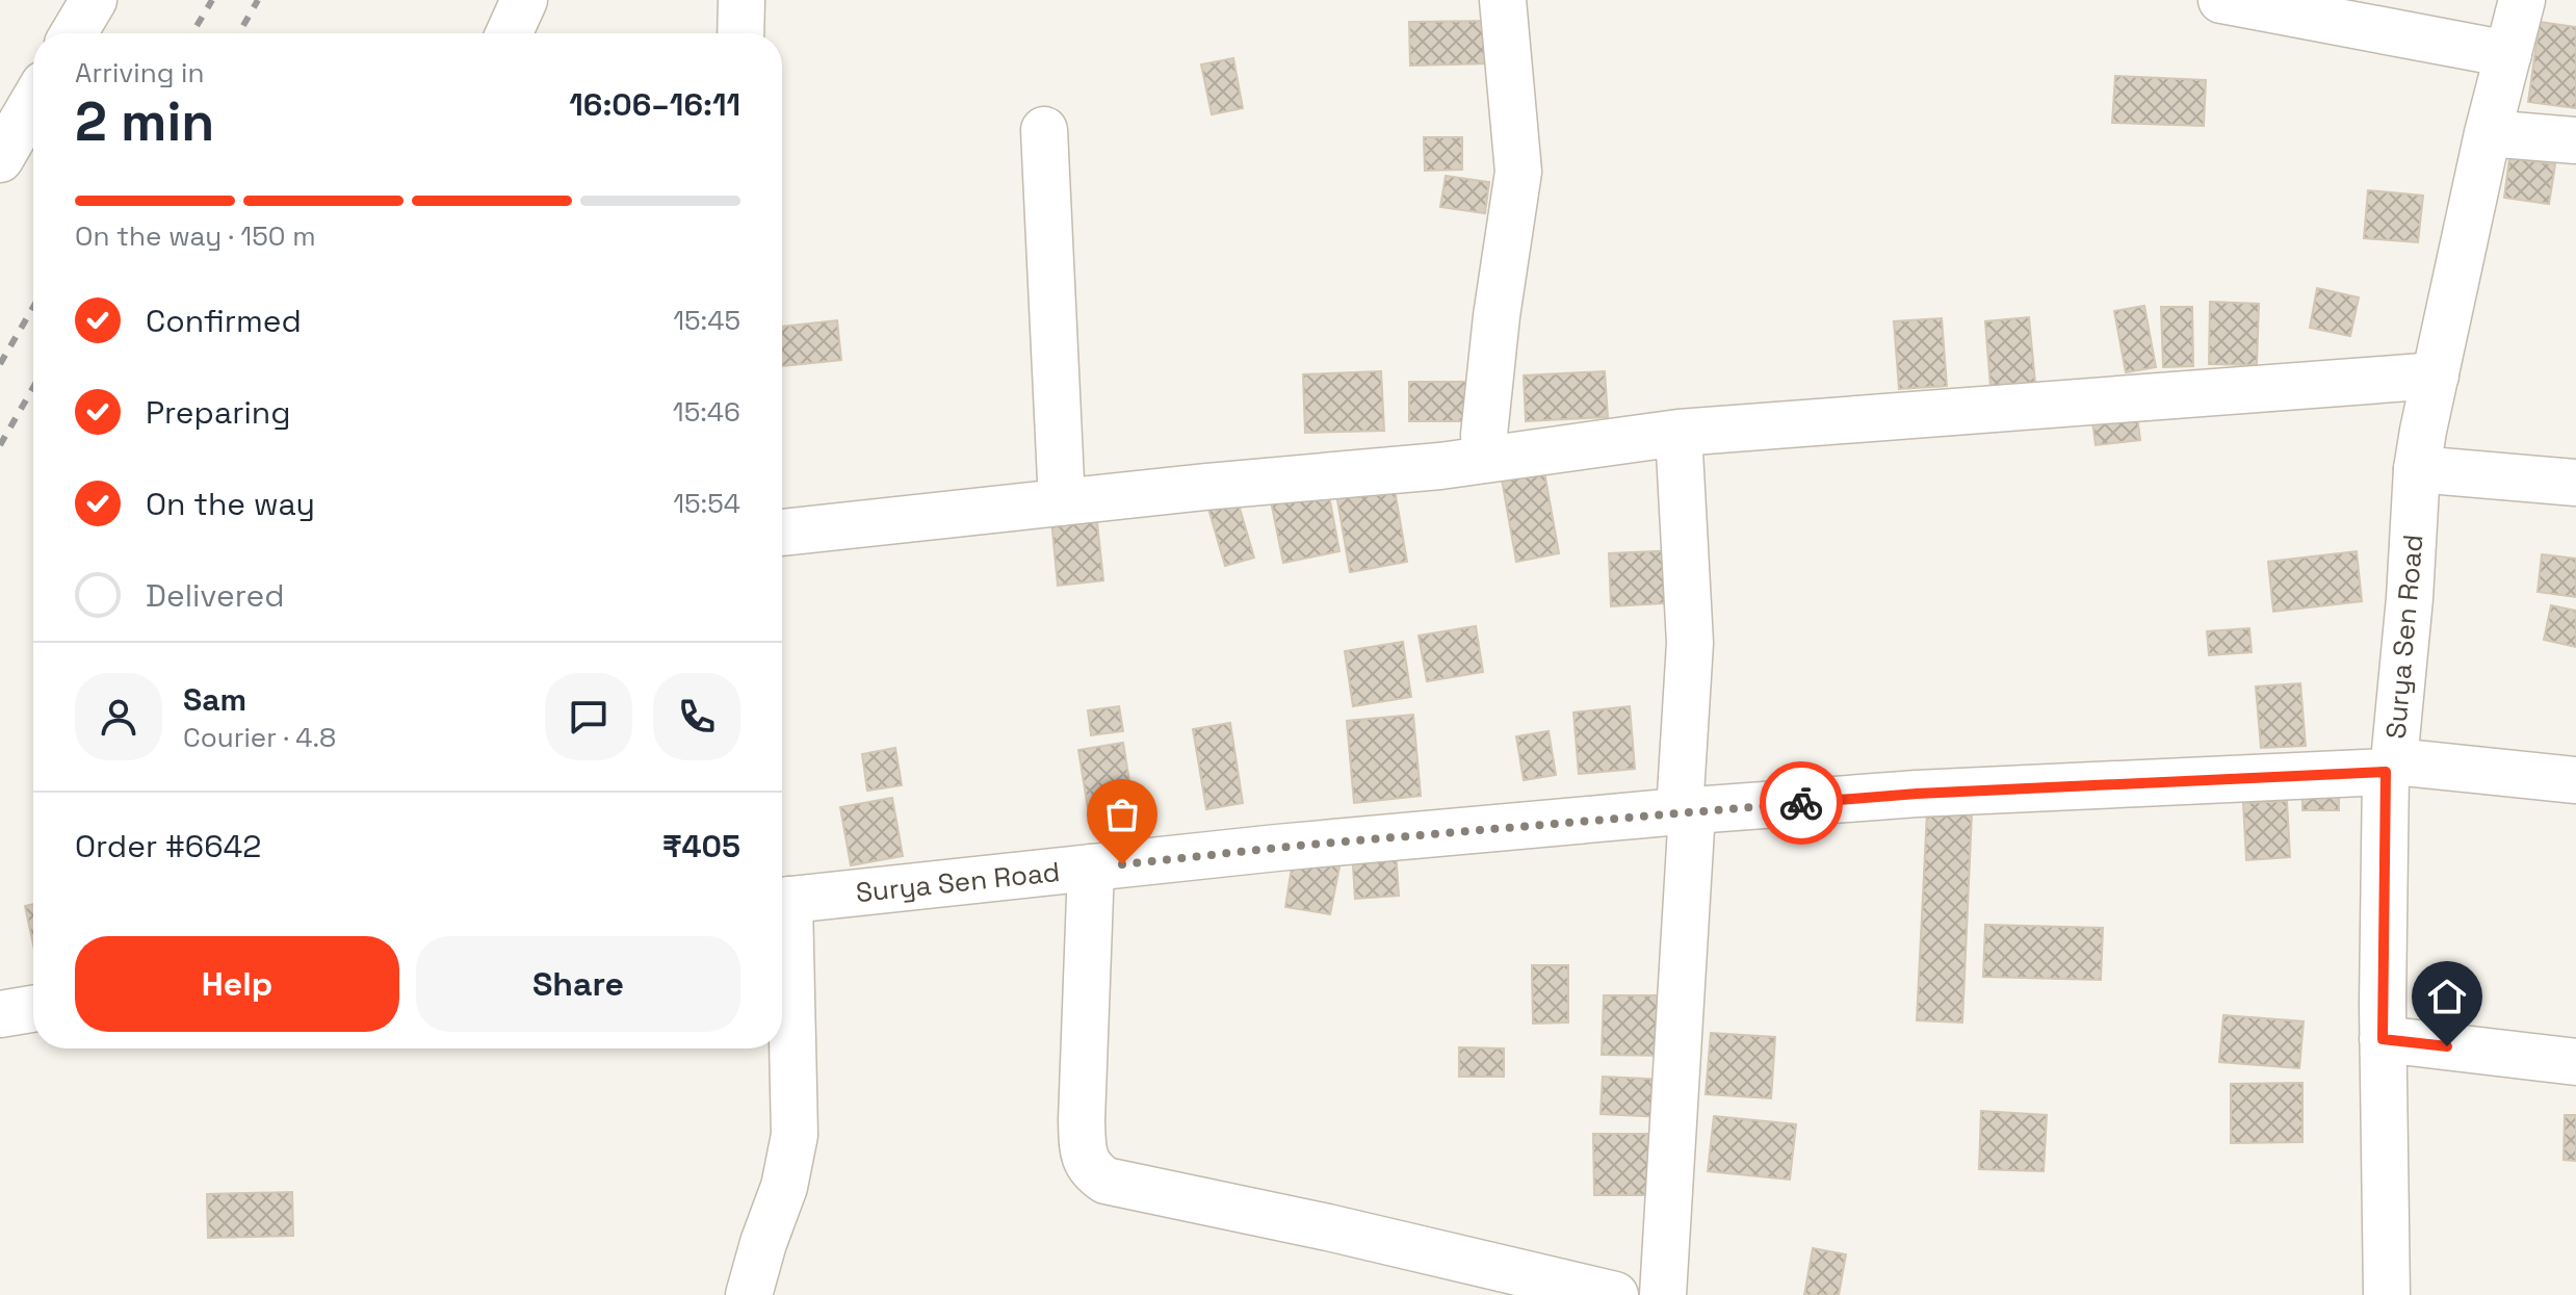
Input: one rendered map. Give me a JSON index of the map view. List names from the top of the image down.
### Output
{
  "streets": {
    "street": ["Surya Sen Road"]
  },
  "page": {
    "heading": ["2 min", "Arriving in", "16:06–16:11"],
    "panel": [
      "Sam",
      "Courier · 4.8",
      "Order #6642",
      "₹405"
    ],
    "bar": "On the way · 150 m",
    "list": [
      ["Confirmed", "15:45"],
      ["Preparing", "15:46"],
      ["On the way", "15:54"],
      "Delivered"
    ],
    "buttons": ["Help", "Share"]
  }
}
